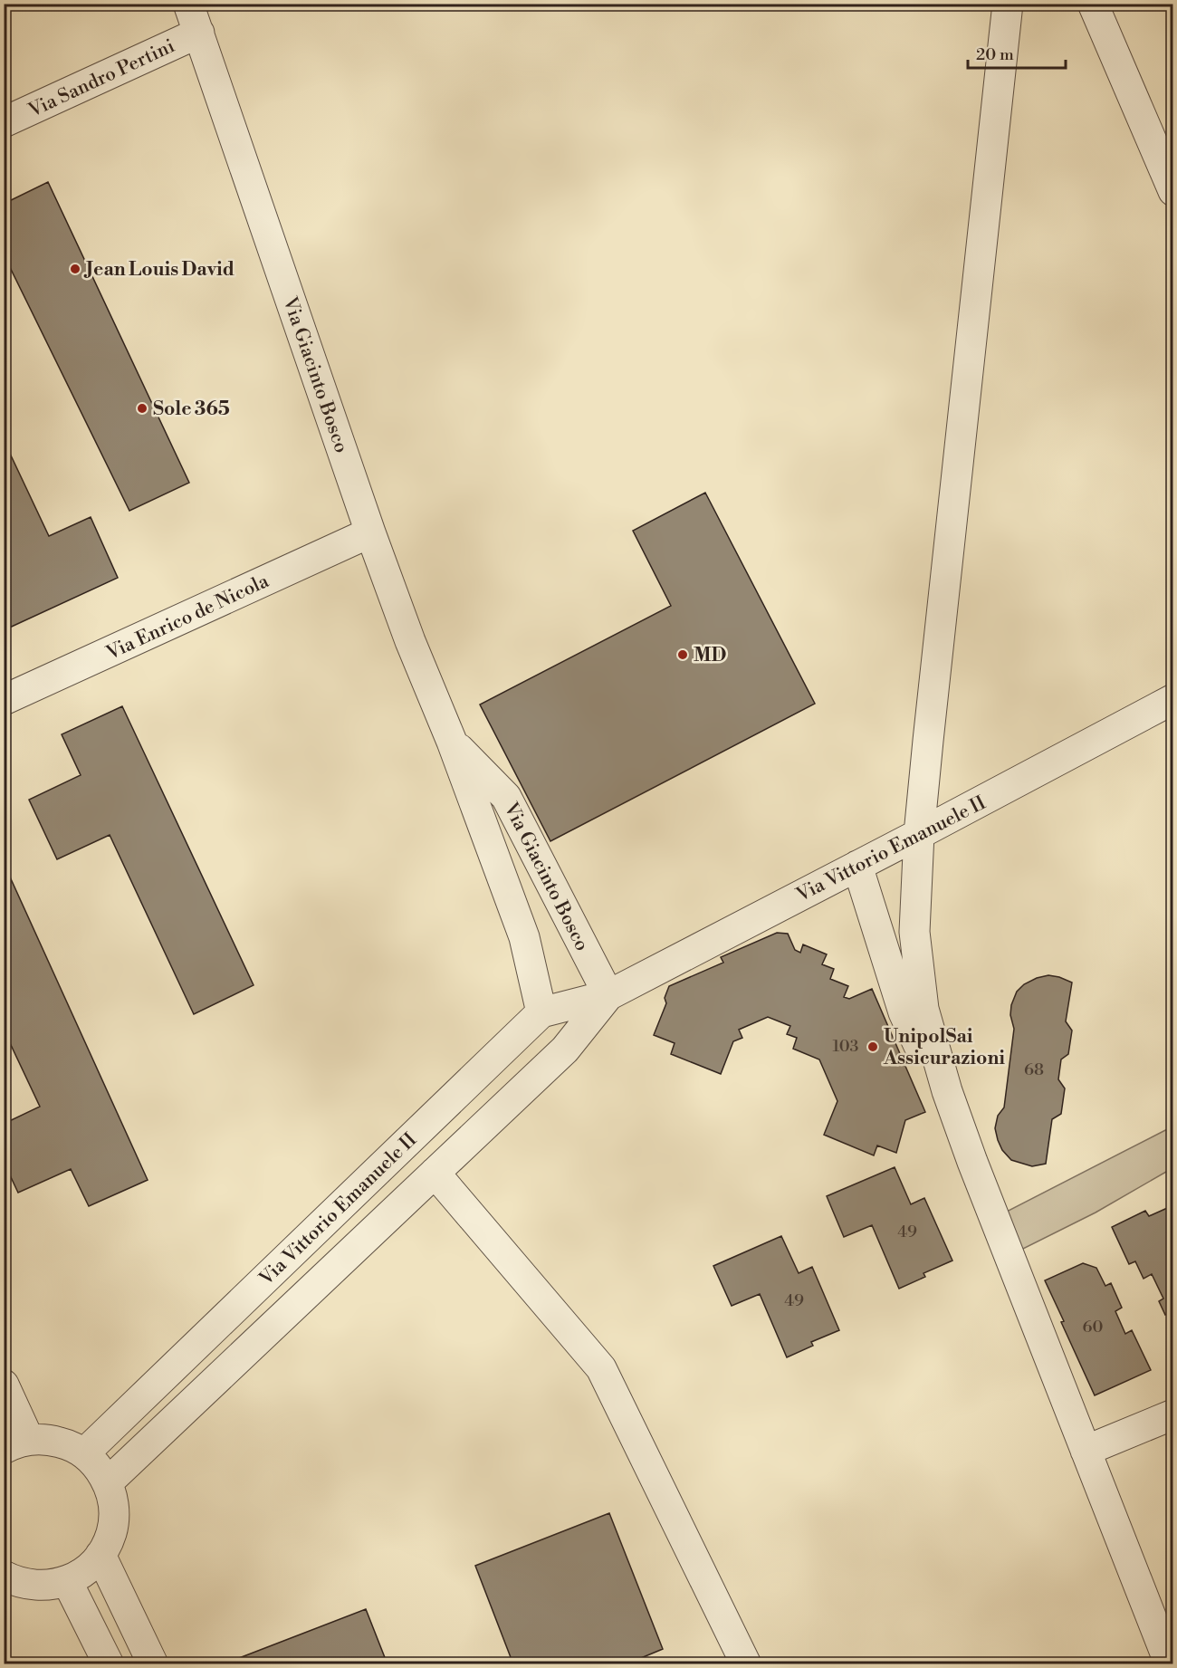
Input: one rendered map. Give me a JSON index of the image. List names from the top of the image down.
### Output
{
  "streets": {
    "street": [
      "Via Sandro Pertini",
      "Via Giacinto Bosco",
      "Via Enrico de Nicola",
      "Via Vittorio Emanuele II"
    ]
  },
  "crossings": [
    ["Via Sandro Pertini", "Via Giacinto Bosco"],
    ["Via Giacinto Bosco", "Via Enrico de Nicola"],
    ["Via Giacinto Bosco", "Via Vittorio Emanuele II"]
  ],
  "places": [
    "Jean Louis David",
    "Sole 365",
    "MD",
    "UnipolSai Assicurazioni"
  ],
  "house_numbers": [
    "103",
    "68",
    "49",
    "49",
    "60"
  ],
  "scale_bar": "20 m"
}
